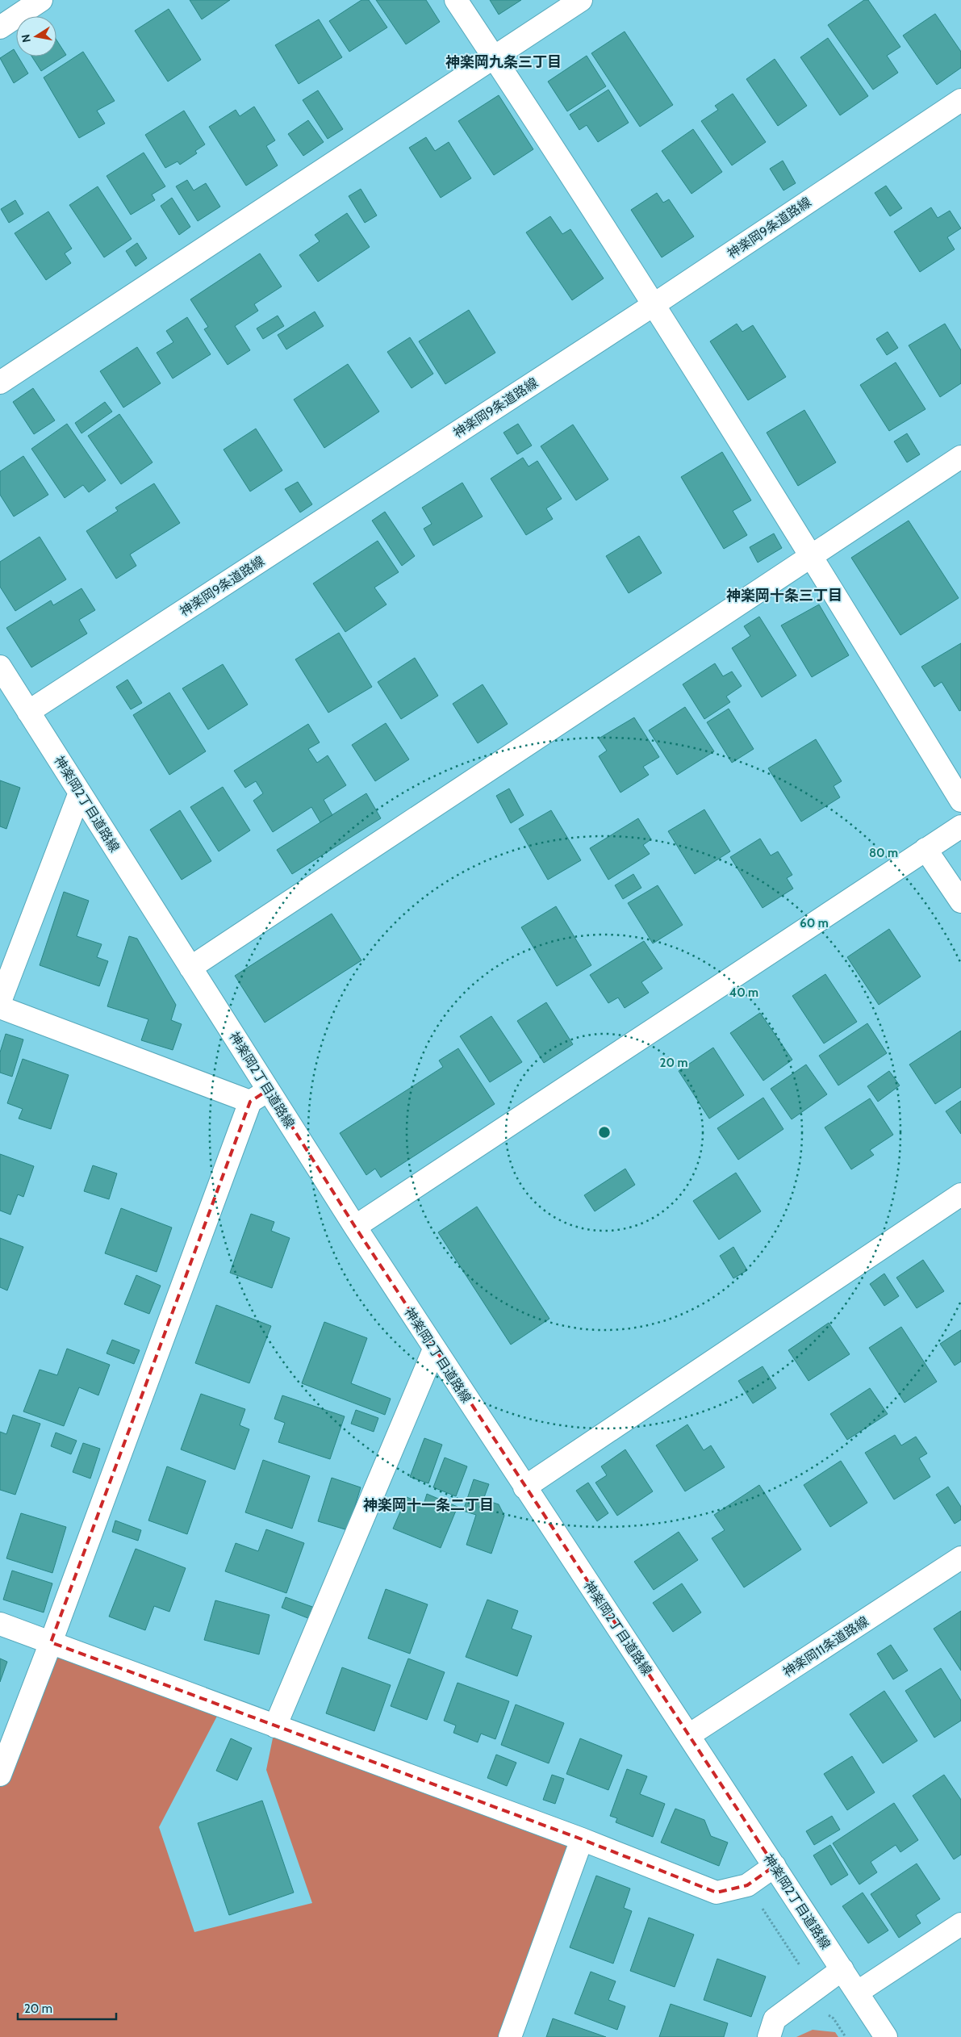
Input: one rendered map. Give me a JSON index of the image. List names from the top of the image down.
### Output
{
  "streets": {
    "street": ["神楽岡9条道路線", "神楽岡2丁目道路線", "神楽岡11条道路線"]
  },
  "crossings": [
    ["神楽岡9条道路線", "神楽岡2丁目道路線"],
    ["神楽岡2丁目道路線", "神楽岡11条道路線"]
  ],
  "districts": ["神楽岡九条三丁目", "神楽岡十条三丁目", "神楽岡十一条二丁目"],
  "scale_bar": "20 m",
  "north": "left",
  "rings": [
    "80 m",
    "60 m",
    "40 m",
    "20 m"
  ]
}
